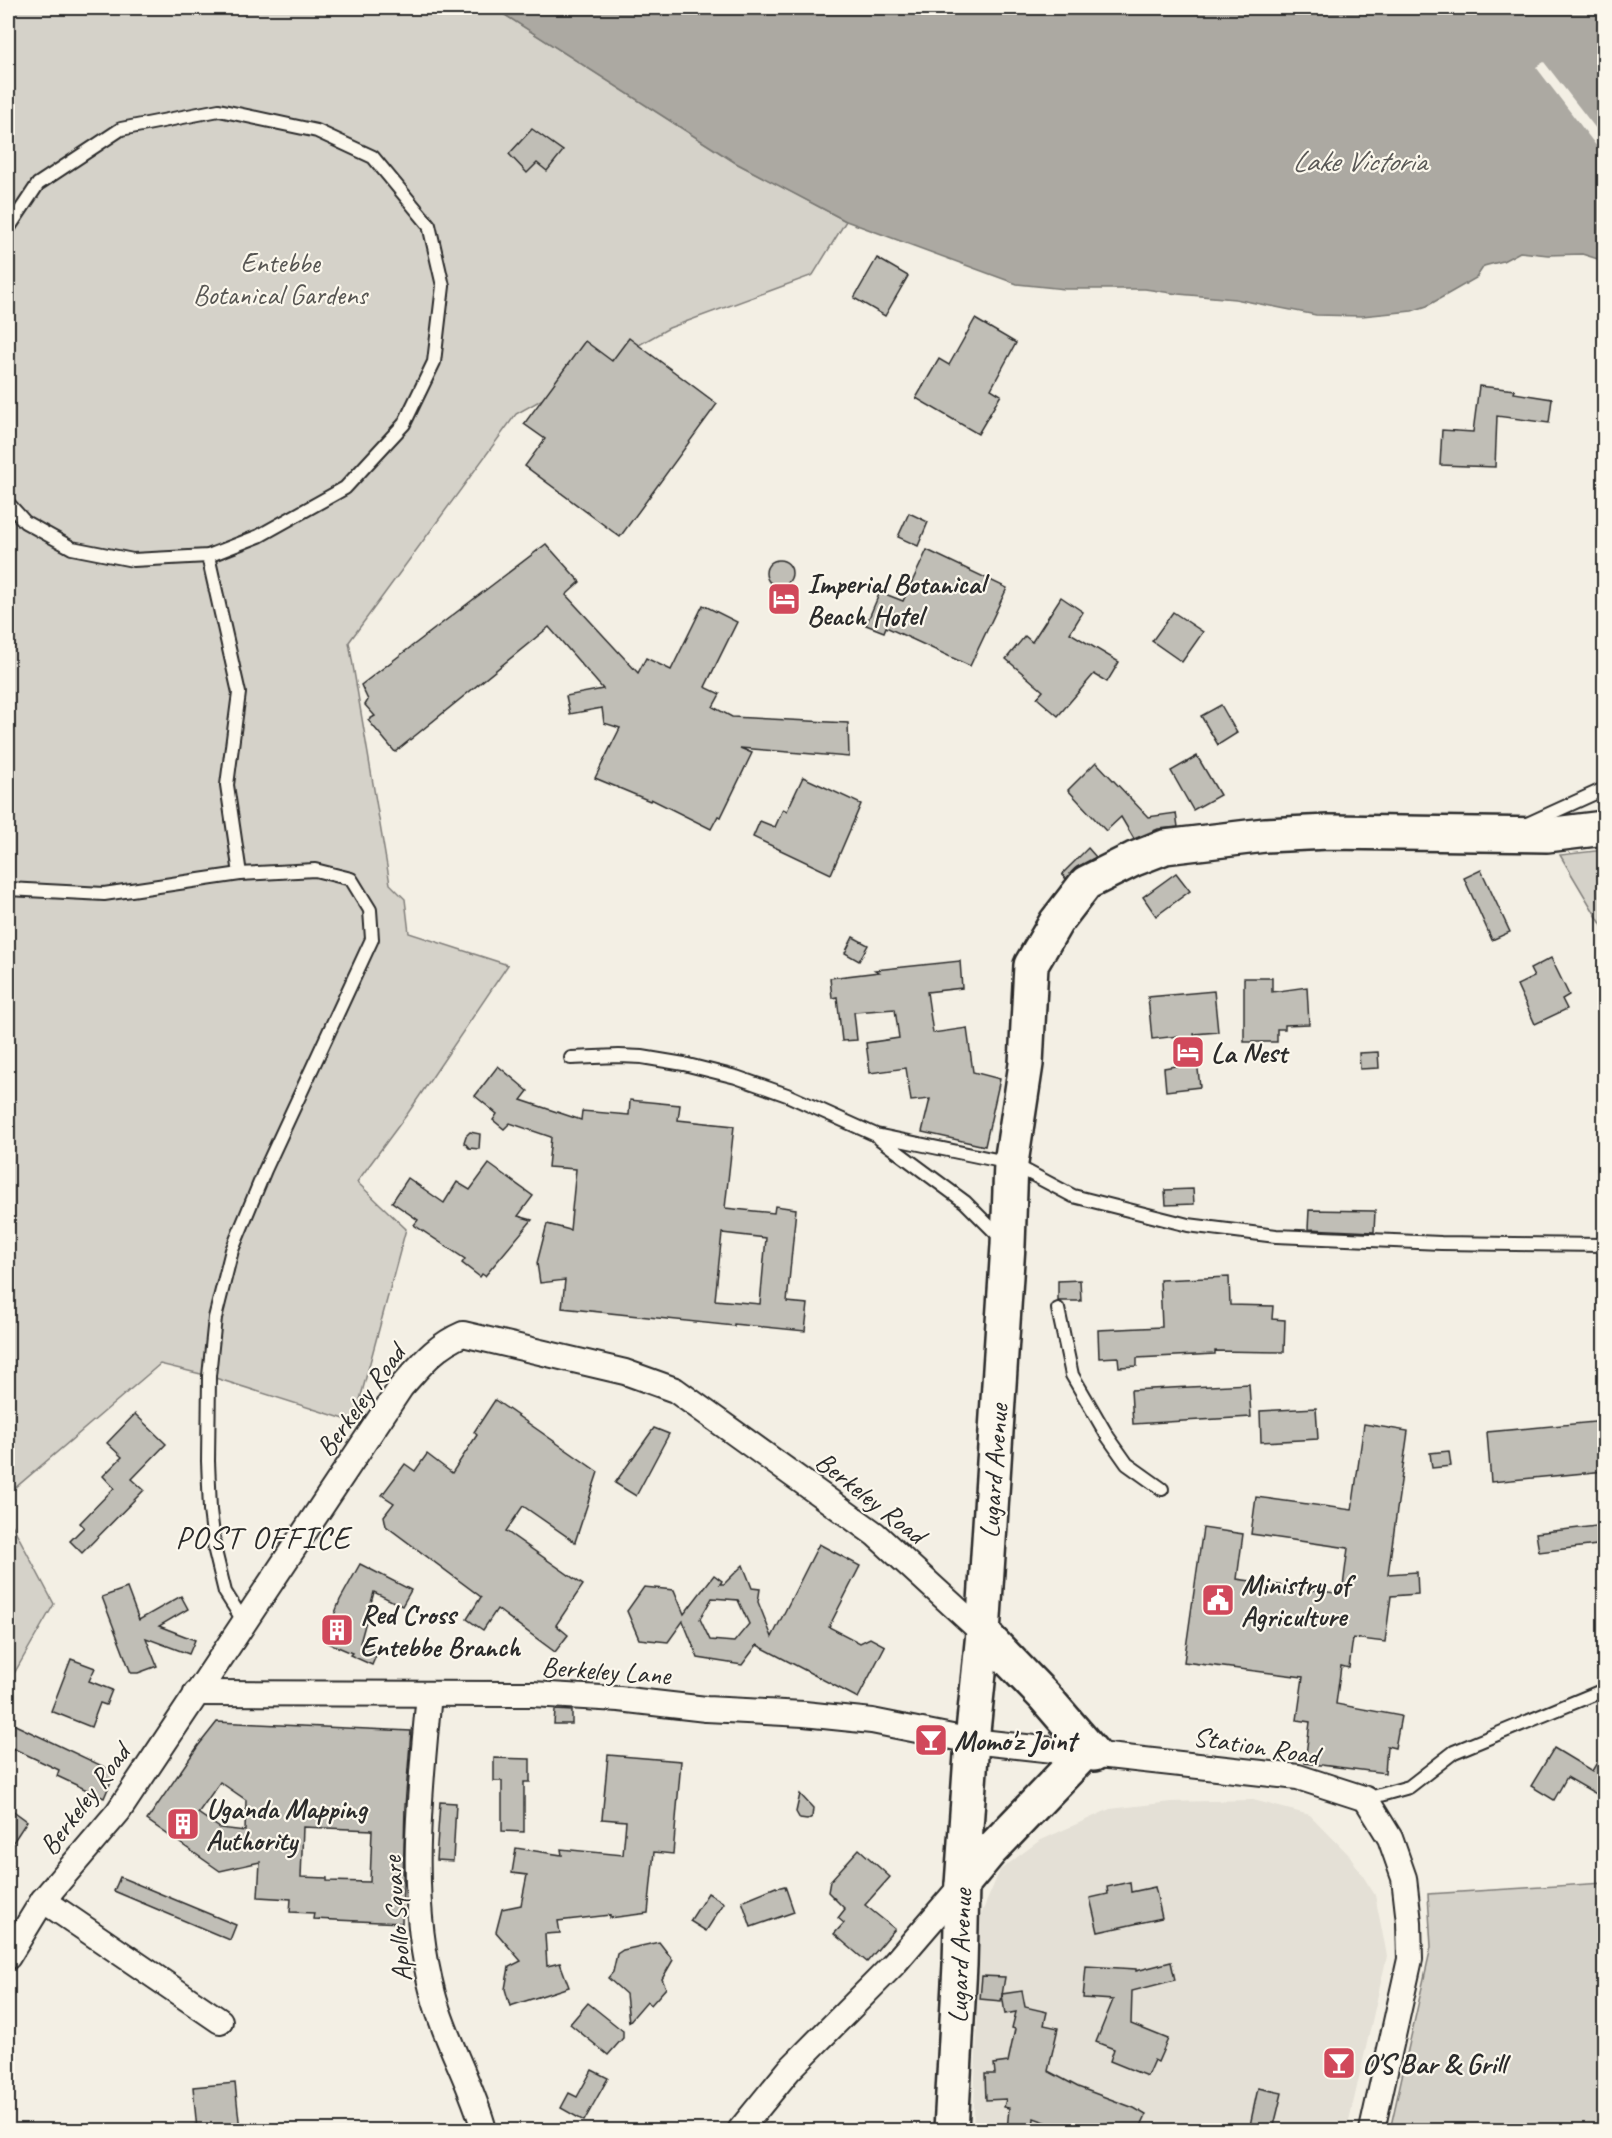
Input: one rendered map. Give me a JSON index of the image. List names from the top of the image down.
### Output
{
  "streets": {
    "street": [
      "Berkeley Road",
      "Lugard Avenue",
      "Berkeley Lane",
      "Station Road",
      "Apollo Square"
    ]
  },
  "crossings": [
    ["Berkeley Road", "Lugard Avenue"],
    ["Berkeley Road", "Berkeley Lane"],
    ["Lugard Avenue", "Berkeley Lane"],
    ["Lugard Avenue", "Station Road"],
    ["Berkeley Lane", "Station Road"],
    ["Berkeley Lane", "Apollo Square"]
  ],
  "districts": ["POST OFFICE"],
  "water": ["Lake Victoria"],
  "parks": ["Entebbe Botanical Gardens"],
  "places": {
    "hotel": ["Imperial Botanical Beach Hotel", "La Nest"],
    "public building": ["Ministry of Agriculture"],
    "building": ["Red Cross Entebbe Branch", "Uganda Mapping Authority"],
    "bar": ["Momo'z Joint", "O'S Bar & Grill"]
  }
}
